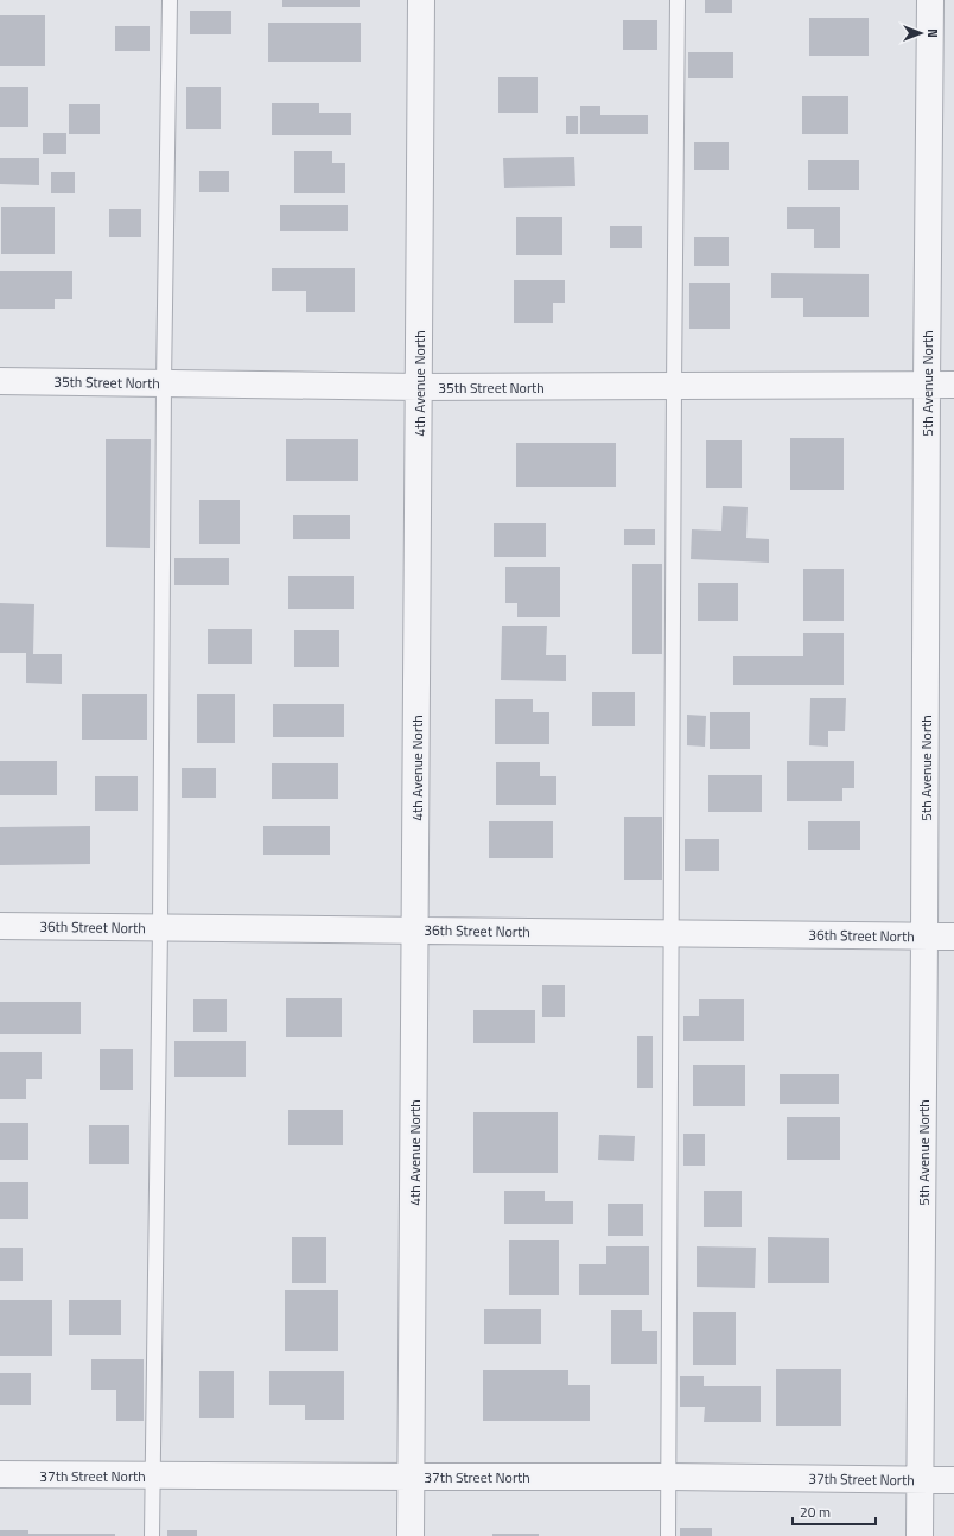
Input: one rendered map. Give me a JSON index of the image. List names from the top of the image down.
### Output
{
  "streets": {
    "street": [
      "35th Street North",
      "4th Avenue North",
      "5th Avenue North",
      "36th Street North",
      "37th Street North"
    ]
  },
  "crossings": [
    ["35th Street North", "4th Avenue North"],
    ["35th Street North", "5th Avenue North"],
    ["4th Avenue North", "36th Street North"],
    ["4th Avenue North", "37th Street North"],
    ["5th Avenue North", "36th Street North"],
    ["5th Avenue North", "37th Street North"]
  ],
  "scale_bar": "20 m",
  "north": "right"
}
